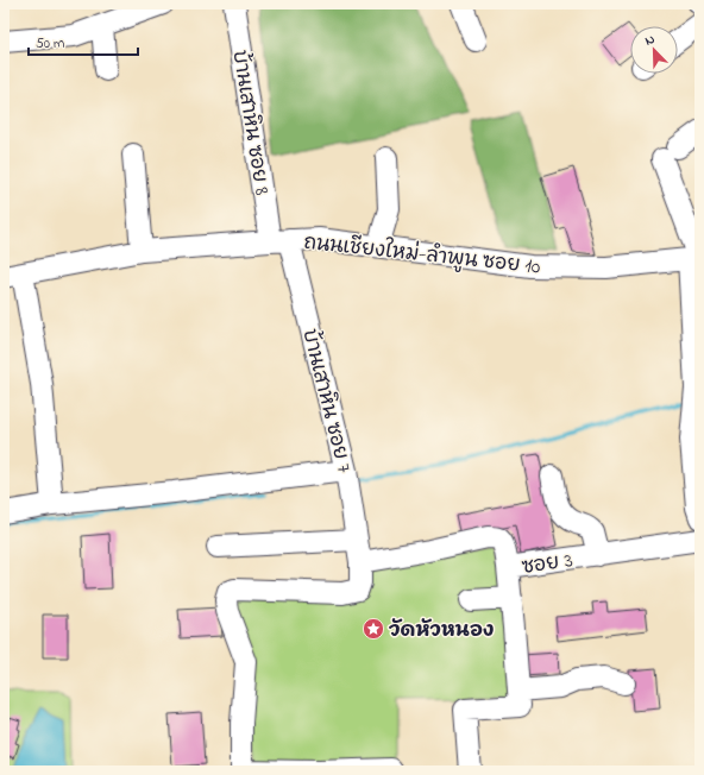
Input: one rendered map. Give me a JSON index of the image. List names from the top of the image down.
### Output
{
  "streets": {
    "street": [
      "บ้านเสาหิน ซอย 8",
      "ถนนเชียงใหม่-ลำพูน ซอย 10",
      "บ้านเสาหิน ซอย 7",
      "ซอย 3"
    ]
  },
  "crossings": [
    ["บ้านเสาหิน ซอย 8", "ถนนเชียงใหม่-ลำพูน ซอย 10"],
    ["บ้านเสาหิน ซอย 8", "บ้านเสาหิน ซอย 7"],
    ["ถนนเชียงใหม่-ลำพูน ซอย 10", "บ้านเสาหิน ซอย 7"],
    ["บ้านเสาหิน ซอย 7", "ซอย 3"]
  ],
  "places": {
    "place": ["วัดหัวหนอง"]
  },
  "scale_bar": "50 m",
  "north": "top left"
}
